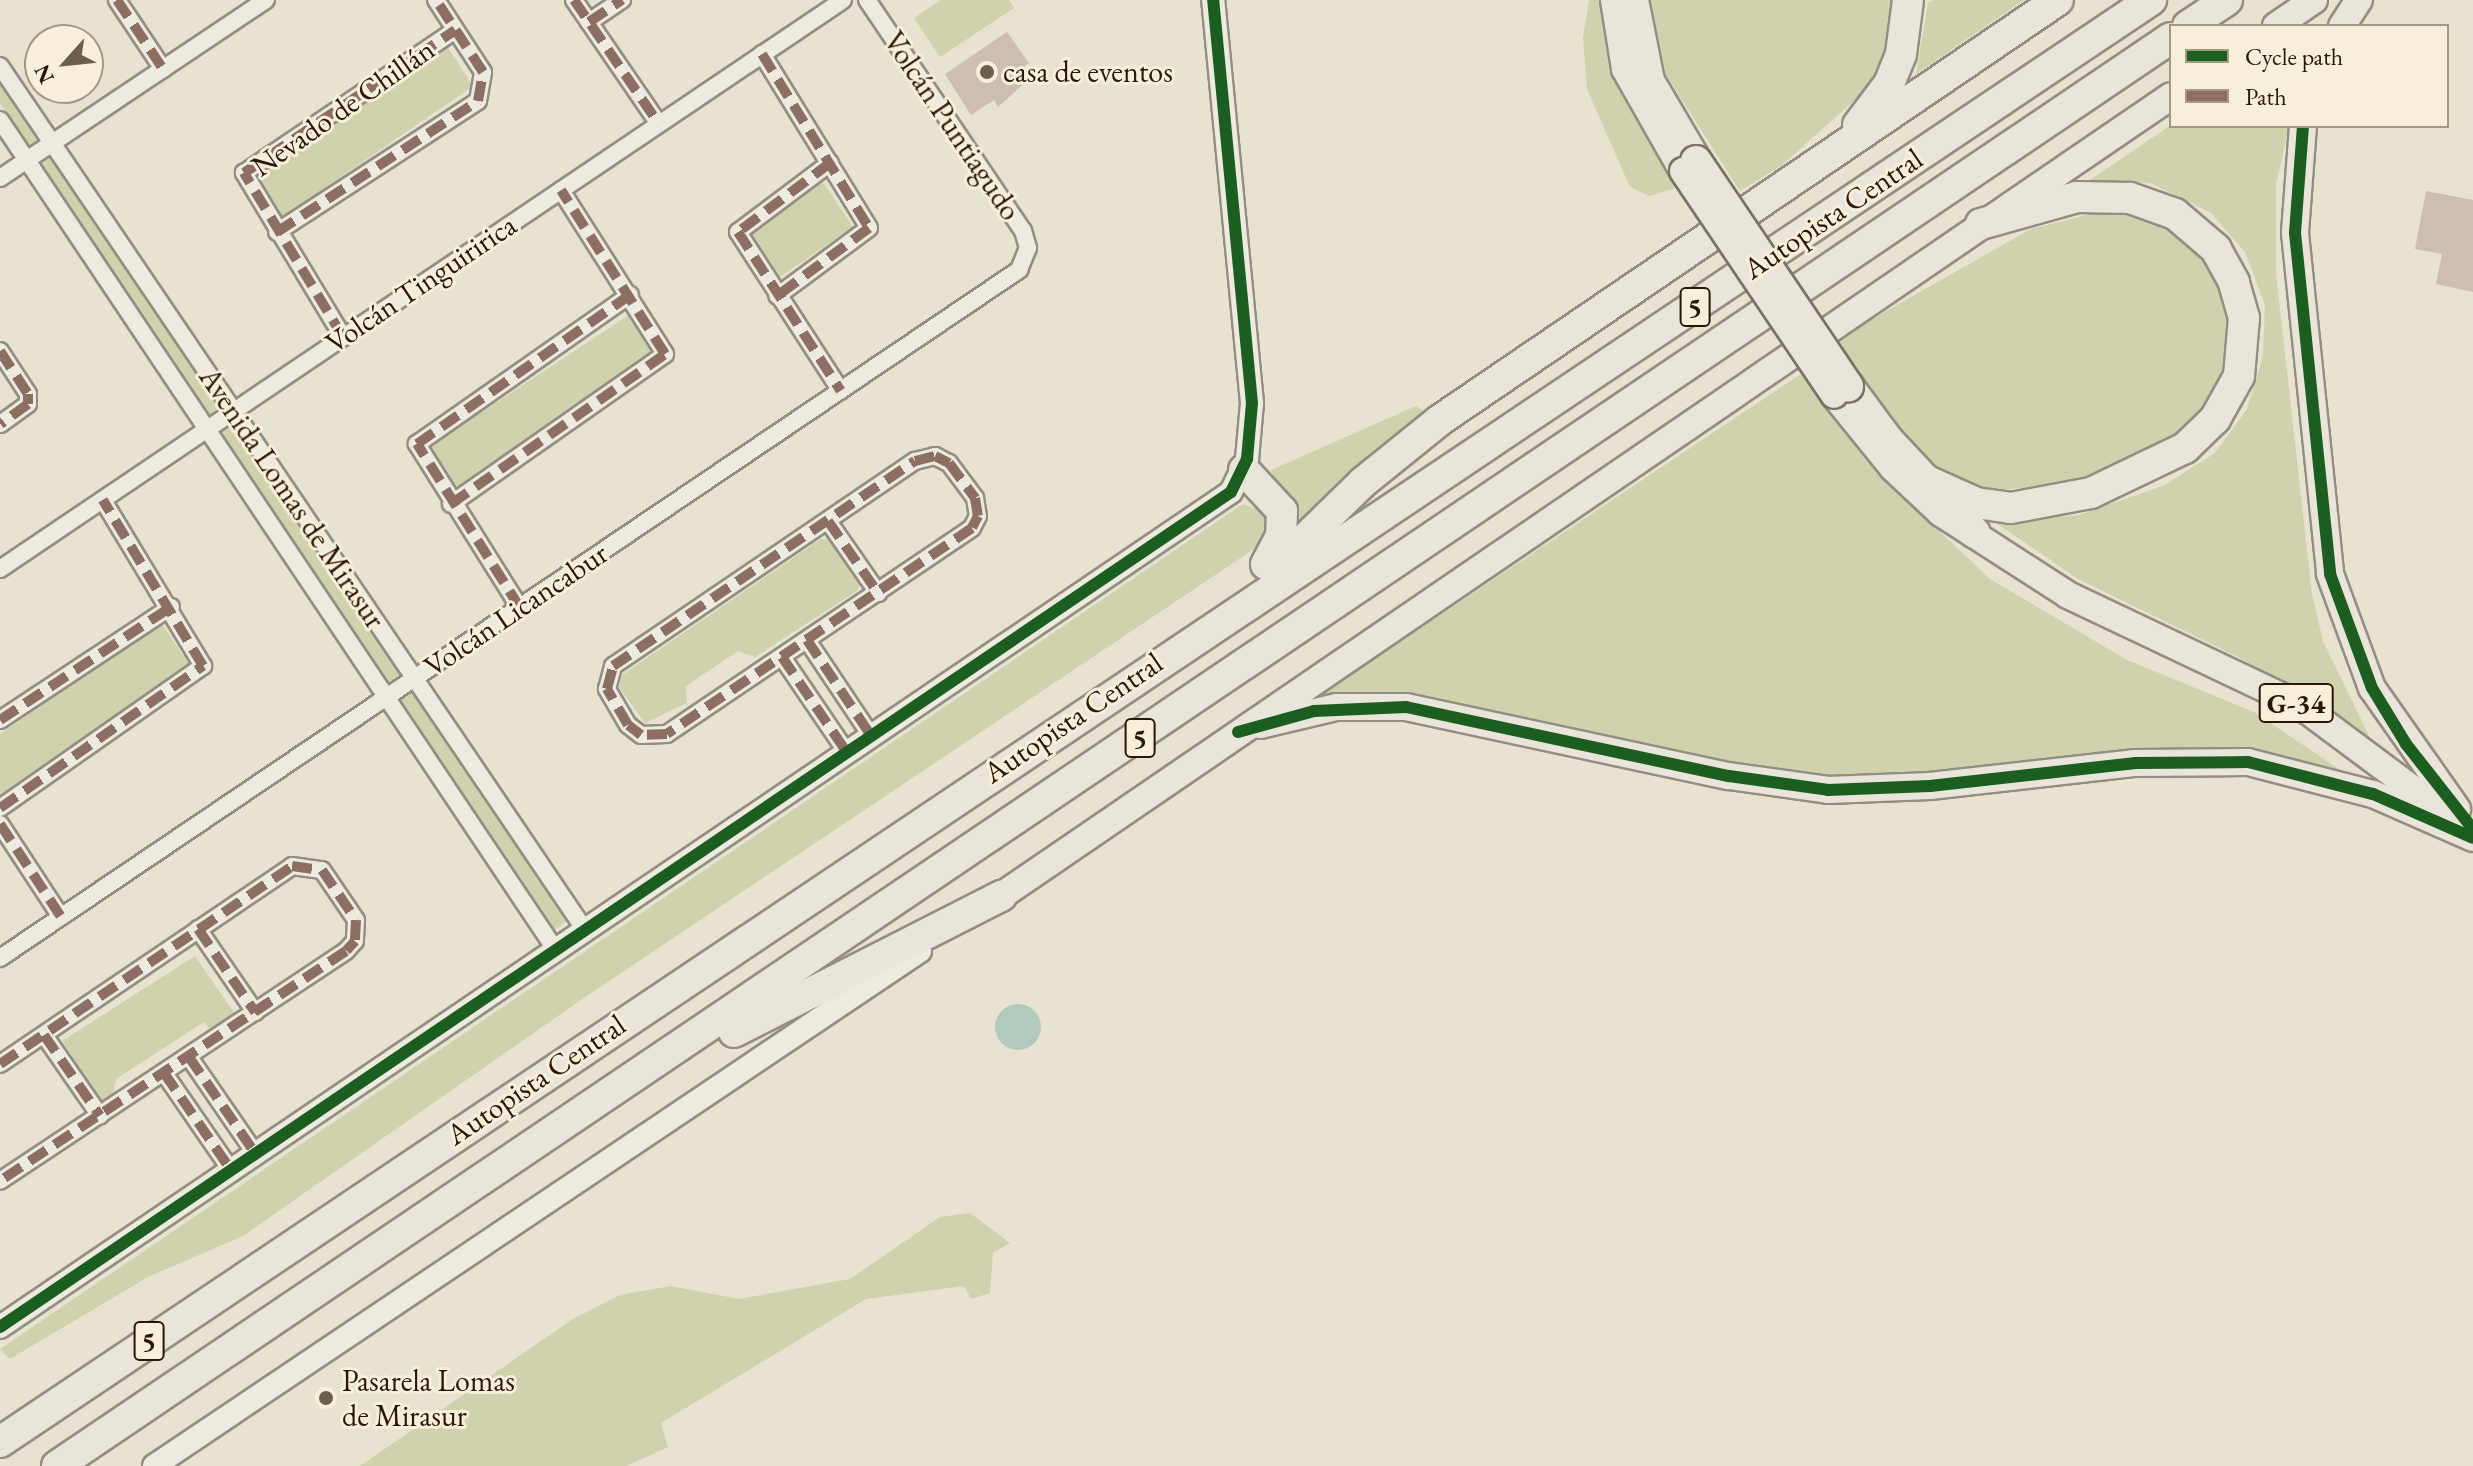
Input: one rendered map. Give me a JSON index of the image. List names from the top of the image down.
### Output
{
  "streets": {
    "highway": ["Autopista Central", "5"],
    "main road": ["G-34"],
    "street": [
      "Nevado de Chillán",
      "Volcán Puntiagudo",
      "Volcán Tinguiririca",
      "Avenida Lomas de Mirasur",
      "Volcán Licancabur"
    ]
  },
  "crossings": [
    ["Nevado de Chillán", "Volcán Tinguiririca"],
    ["Volcán Puntiagudo", "Volcán Licancabur"],
    ["Volcán Tinguiririca", "Avenida Lomas de Mirasur"],
    ["Avenida Lomas de Mirasur", "Volcán Licancabur"]
  ],
  "places": ["casa de eventos", "Pasarela Lomas de Mirasur"],
  "legend": ["Cycle path", "Path"],
  "north": "bottom left"
}
